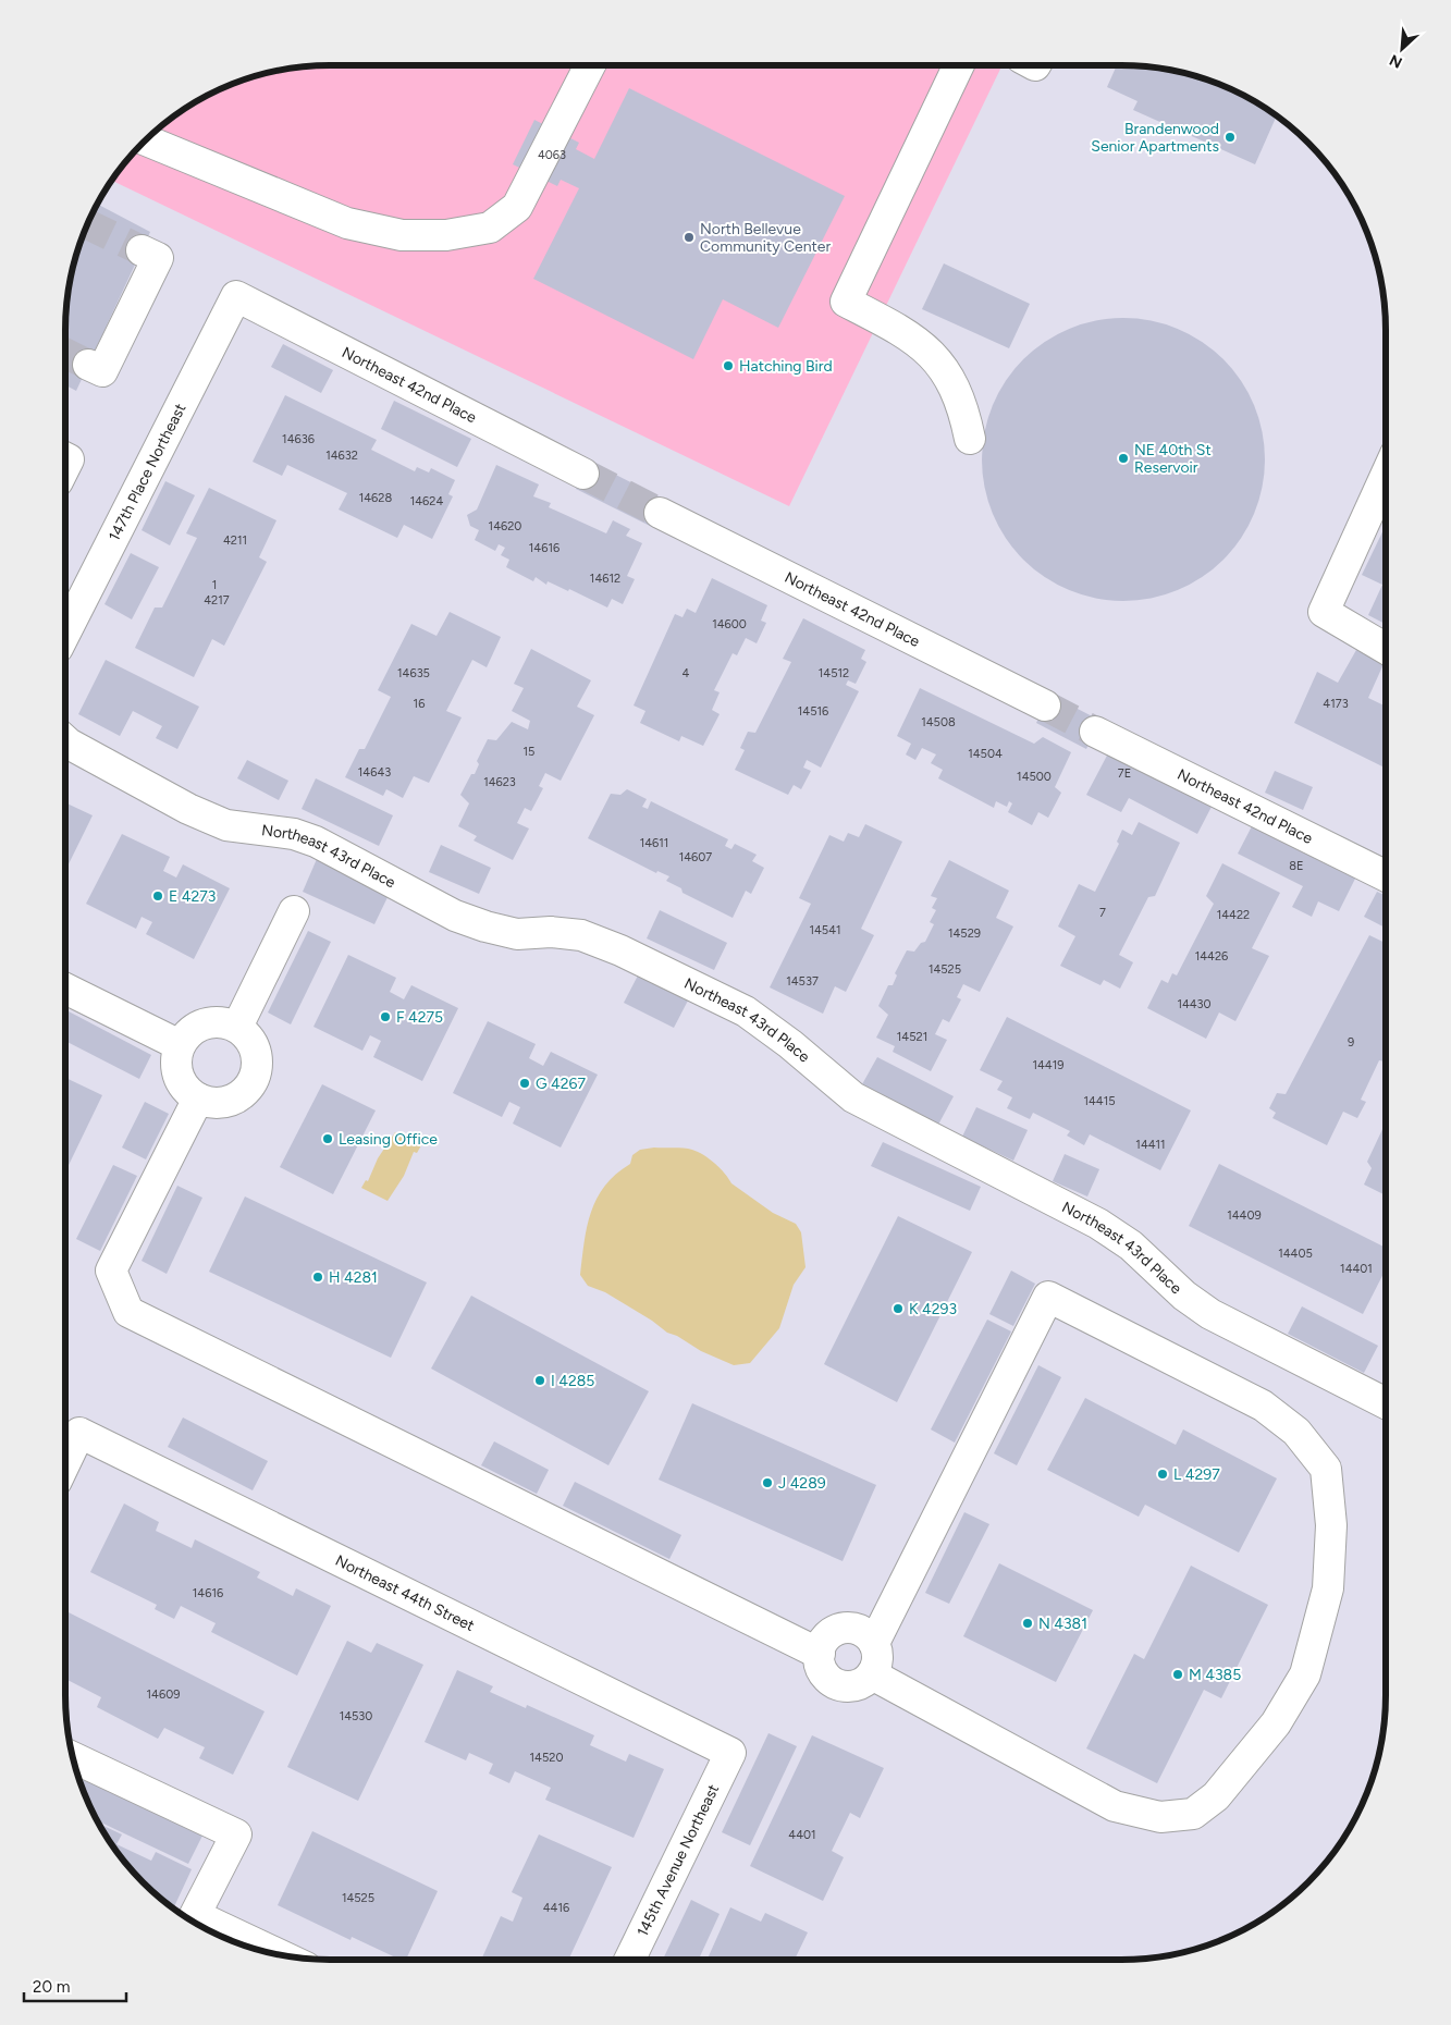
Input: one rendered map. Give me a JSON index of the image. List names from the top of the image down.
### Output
{
  "streets": {
    "street": [
      "Northeast 42nd Place",
      "147th Place Northeast",
      "Northeast 43rd Place",
      "Northeast 44th Street",
      "145th Avenue Northeast"
    ]
  },
  "crossings": [
    ["Northeast 42nd Place", "147th Place Northeast"],
    ["Northeast 44th Street", "145th Avenue Northeast"]
  ],
  "places": [
    "Brandenwood Senior Apartments",
    "North Bellevue Community Center",
    "Hatching Bird",
    "NE 40th St Reservoir",
    "E 4273",
    "F 4275",
    "G 4267",
    "Leasing Office",
    "H 4281",
    "K 4293",
    "I 4285",
    "L 4297",
    "J 4289",
    "N 4381",
    "M 4385"
  ],
  "house_numbers": [
    "4063",
    "14636",
    "14632",
    "14628",
    "14624",
    "14620",
    "4211",
    "14616",
    "14612",
    "1",
    "4217",
    "14600",
    "14635",
    "4",
    "14512",
    "16",
    "4173",
    "14516",
    "14508",
    "15",
    "14504",
    "14643",
    "7E",
    "14500",
    "14623",
    "14611",
    "14607",
    "8E",
    "7",
    "14422",
    "14541",
    "14529",
    "14426",
    "14525",
    "14537",
    "14430",
    "14521",
    "9",
    "14419",
    "14415",
    "14411",
    "14409",
    "14405",
    "14401",
    "14616",
    "14609",
    "14530",
    "14520",
    "4401",
    "14525",
    "4416"
  ],
  "scale_bar": "20 m",
  "north": "bottom left"
}
